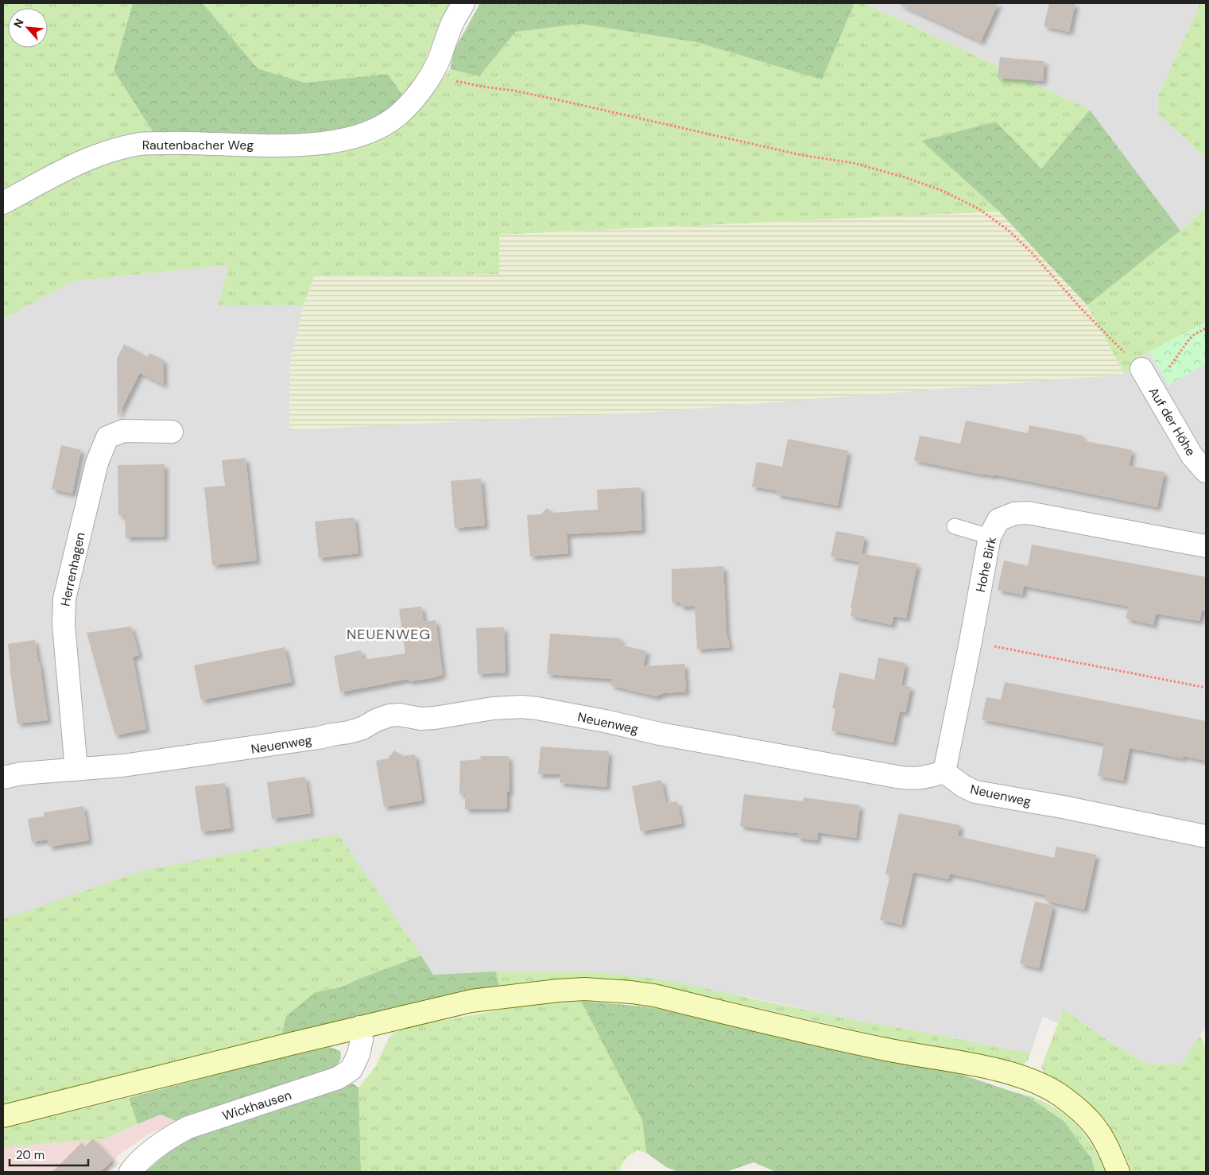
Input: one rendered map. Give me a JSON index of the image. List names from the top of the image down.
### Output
{
  "streets": {
    "street": [
      "Rautenbacher Weg",
      "Auf der Höhe",
      "Hohe Birk",
      "Herrenhagen",
      "Neuenweg",
      "Wickhausen"
    ]
  },
  "crossings": [
    ["Hohe Birk", "Neuenweg"],
    ["Herrenhagen", "Neuenweg"]
  ],
  "districts": ["NEUENWEG"],
  "scale_bar": "20 m",
  "north": "top left"
}
